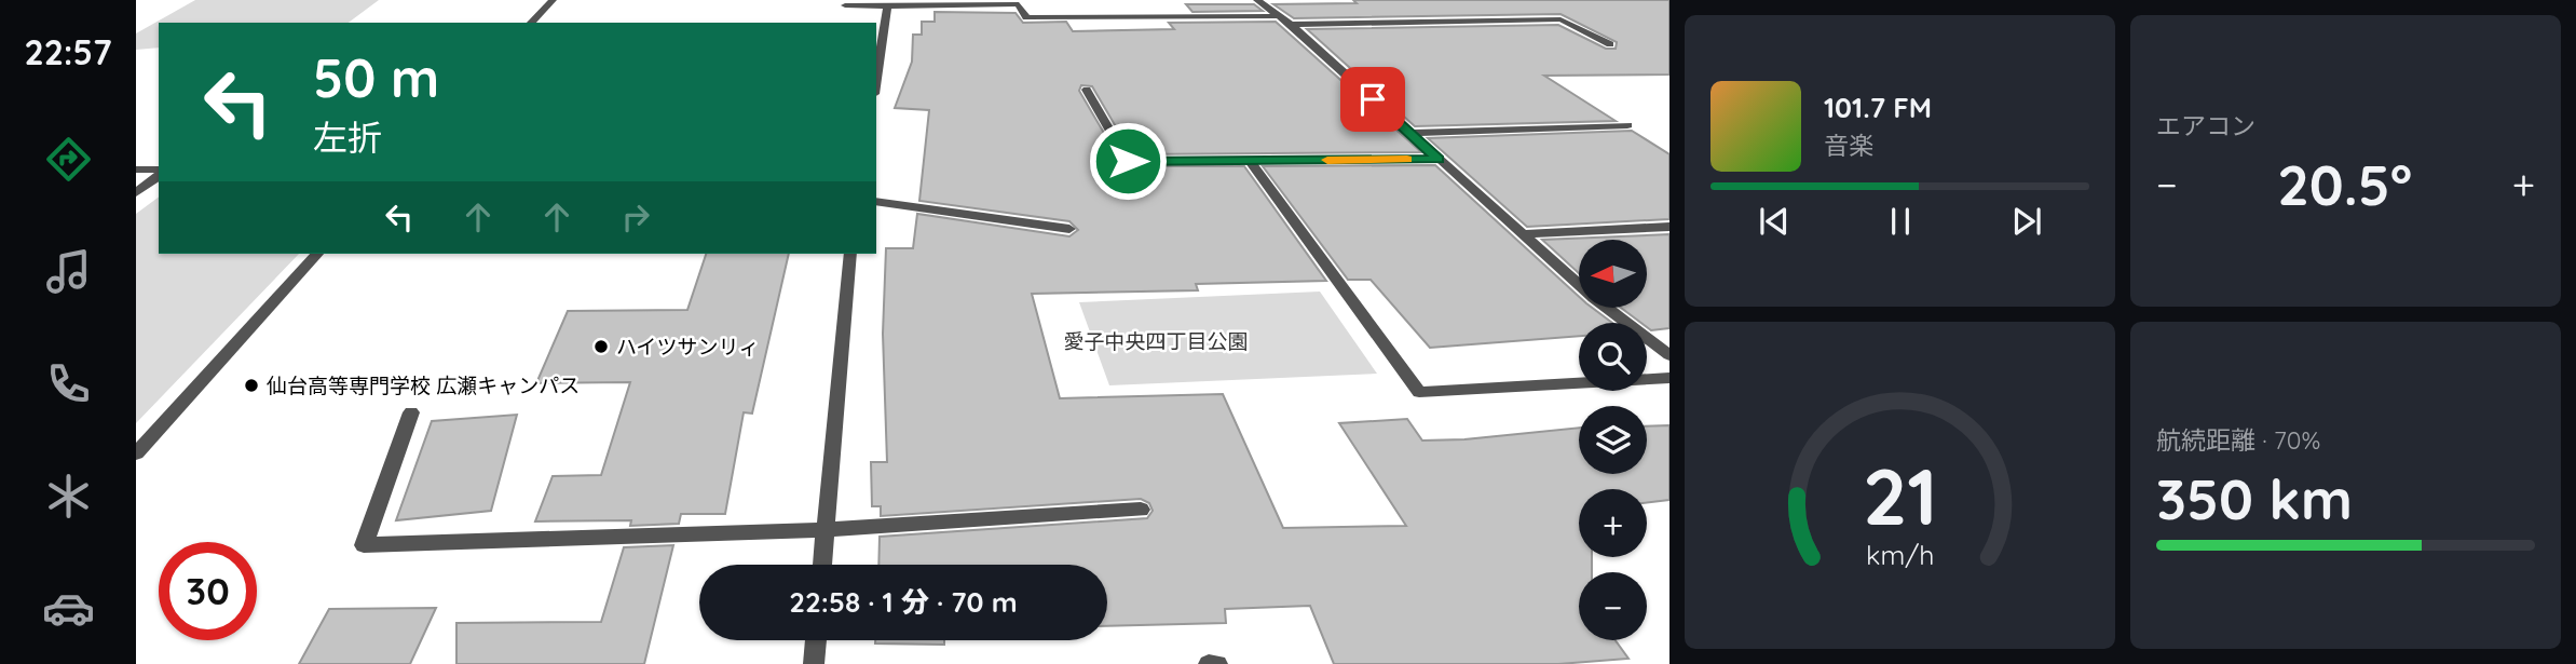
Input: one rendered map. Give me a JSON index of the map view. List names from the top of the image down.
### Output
{
  "parks": ["愛子中央四丁目公園"],
  "places": ["ハイツサンリィ", "仙台高等専門学校 広瀬キャンパス"],
  "north": "left",
  "page": {
    "tabs": "22:57",
    "tile": [
      "エアコン",
      ["航続距離 · 70%", "350 km"]
    ],
    "turn": ["50 m", "左折"],
    "song": ["101.7 FM", "音楽"],
    "heat": ["−", "20.5°", "+"],
    "map_buttons": ["+", "−"],
    "limit": "30",
    "trip": "22:58 · 1 分 · 70 m",
    "gauge": ["21", "km/h"]
  }
}
